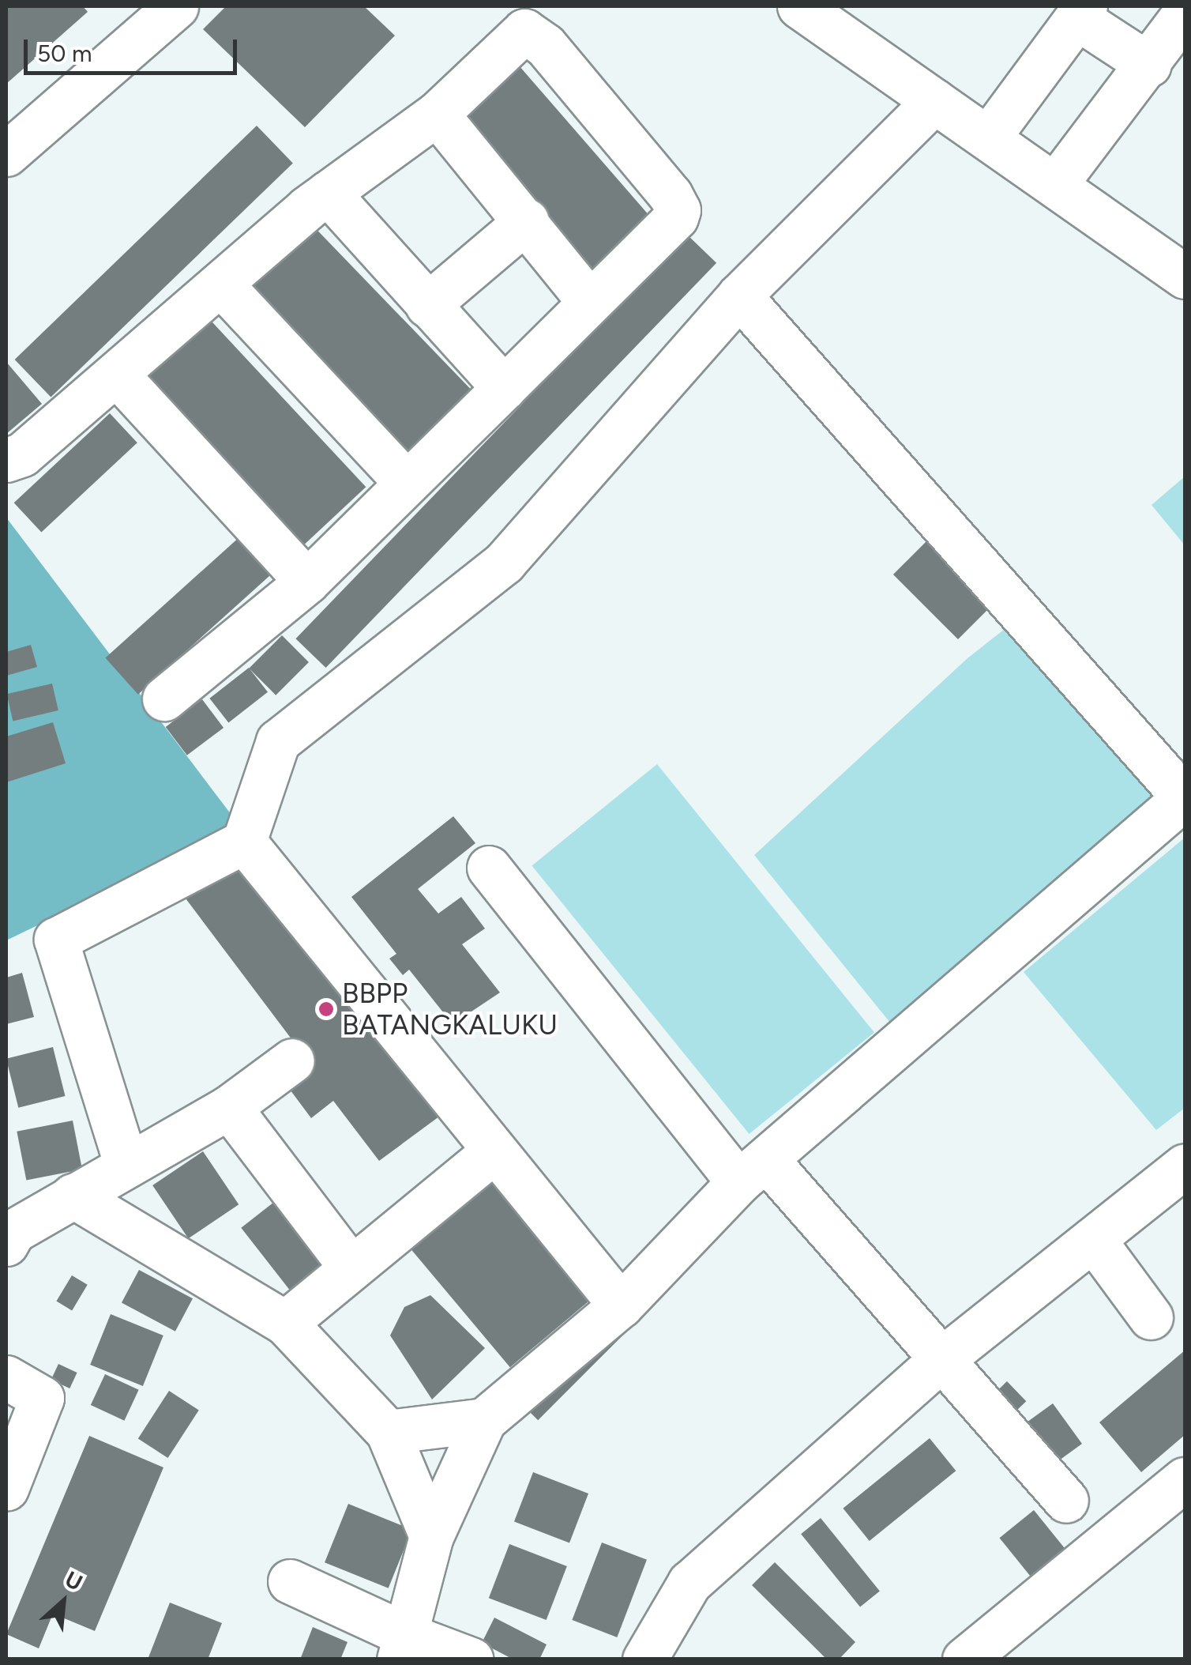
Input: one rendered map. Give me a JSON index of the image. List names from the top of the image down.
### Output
{
  "places": ["BBPP BATANGKALUKU"],
  "scale_bar": "50 m",
  "north": "top right"
}
